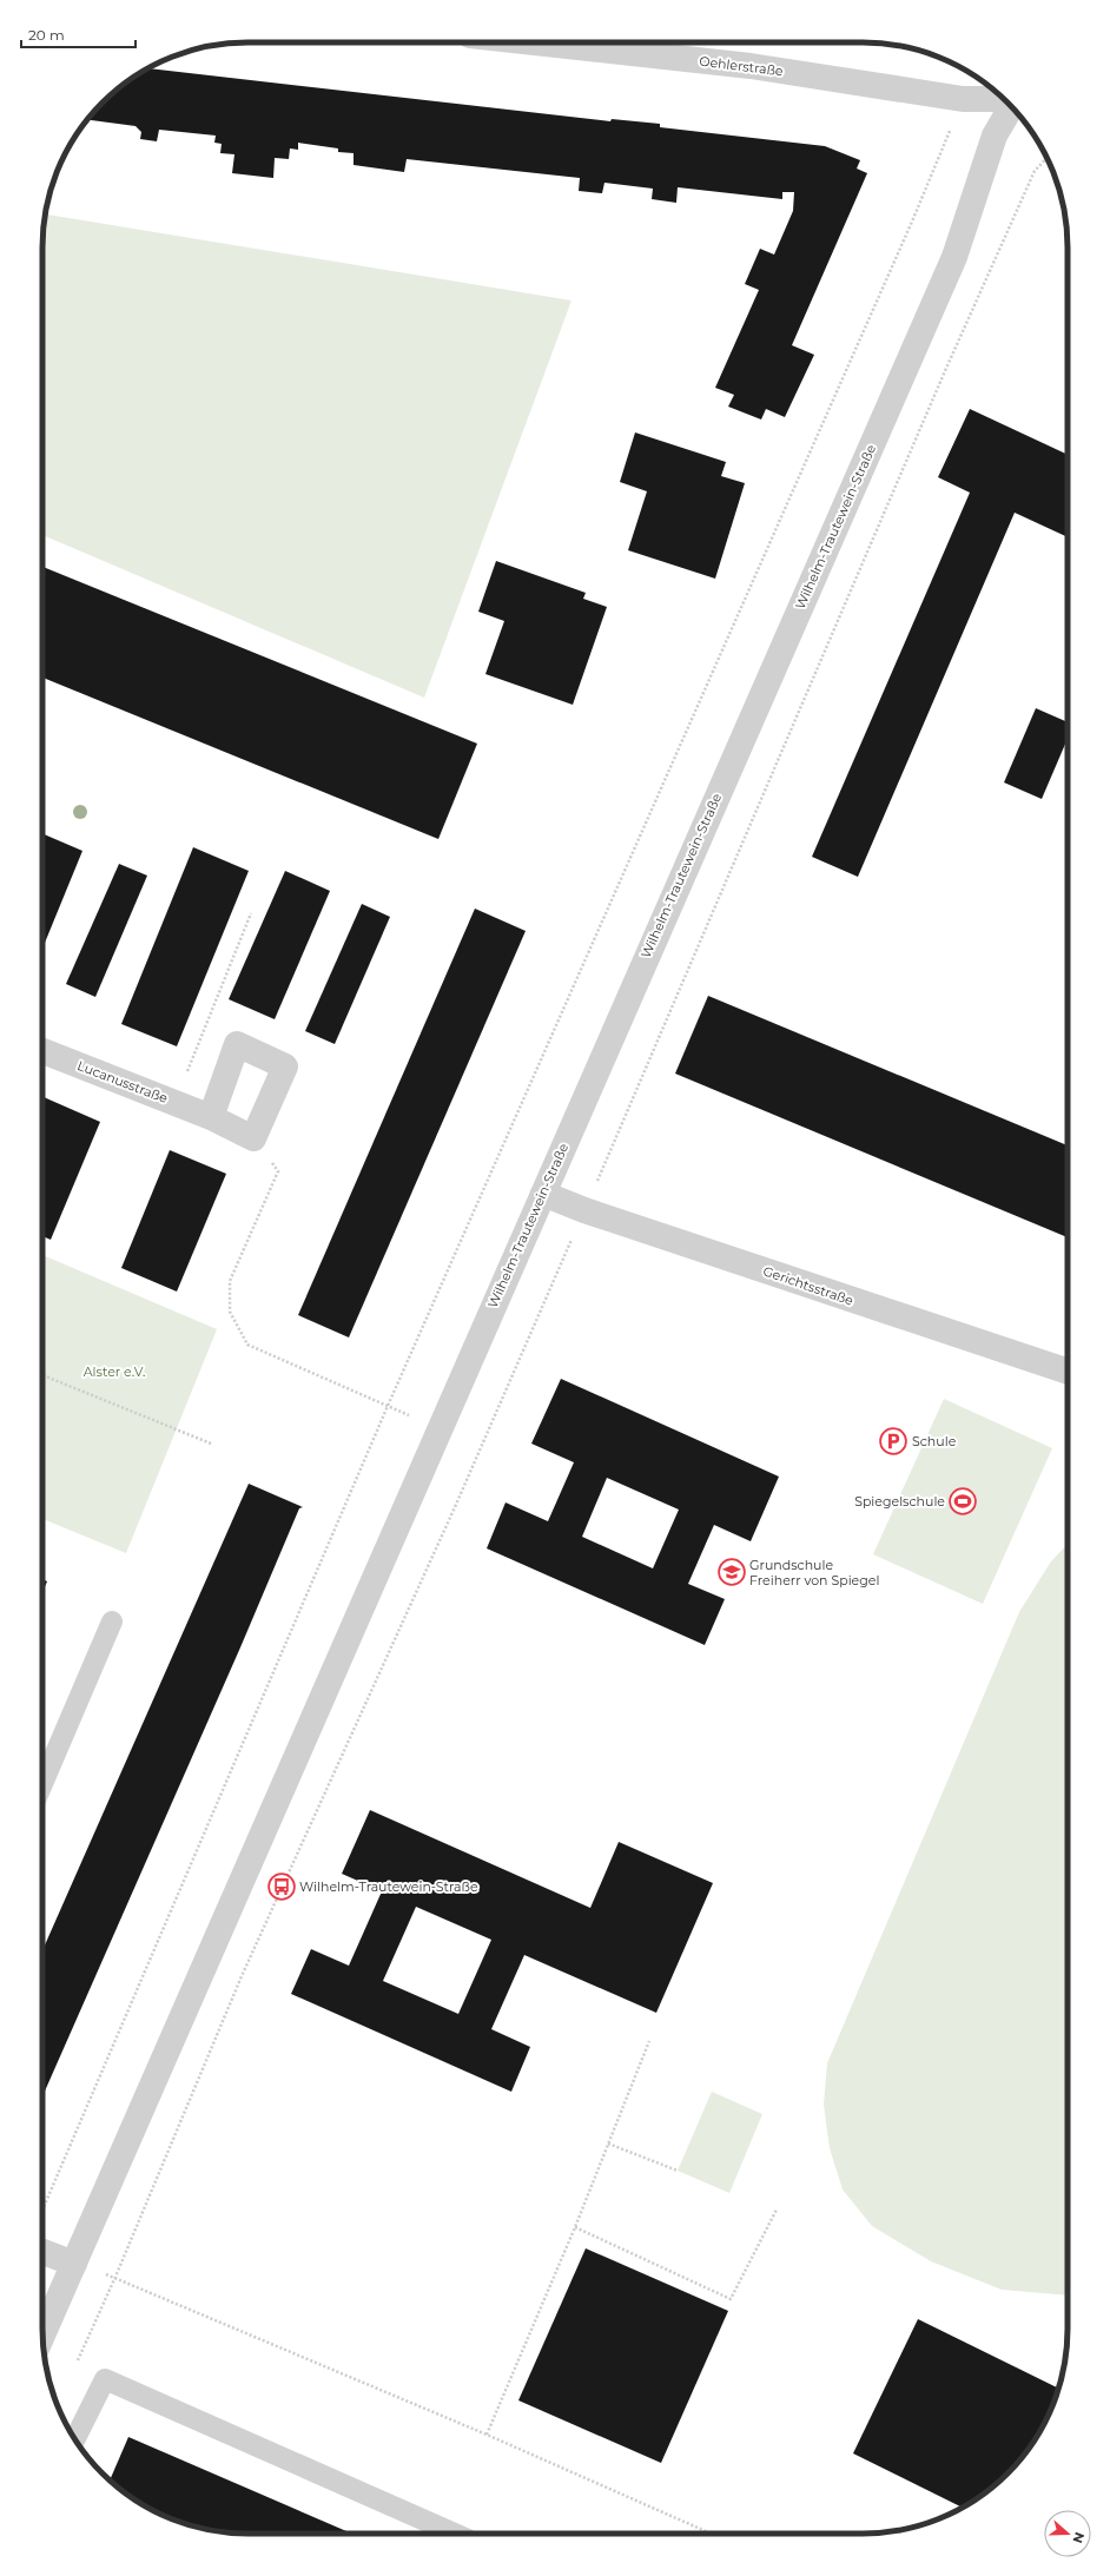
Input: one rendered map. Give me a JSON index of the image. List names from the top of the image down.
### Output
{
  "streets": {
    "street": [
      "Oehlerstraße",
      "Wilhelm-Trautewein-Straße",
      "Lucanusstraße",
      "Gerichtsstraße"
    ]
  },
  "crossings": [
    ["Wilhelm-Trautewein-Straße", "Gerichtsstraße"]
  ],
  "parks": ["Alster e.V."],
  "places": {
    "parking": ["Schule"],
    "sports": ["Spiegelschule"],
    "school or university": ["Grundschule Freiherr von Spiegel"],
    "bus stop": ["Wilhelm-Trautewein-Straße"]
  },
  "scale_bar": "20 m",
  "north": "right"
}
